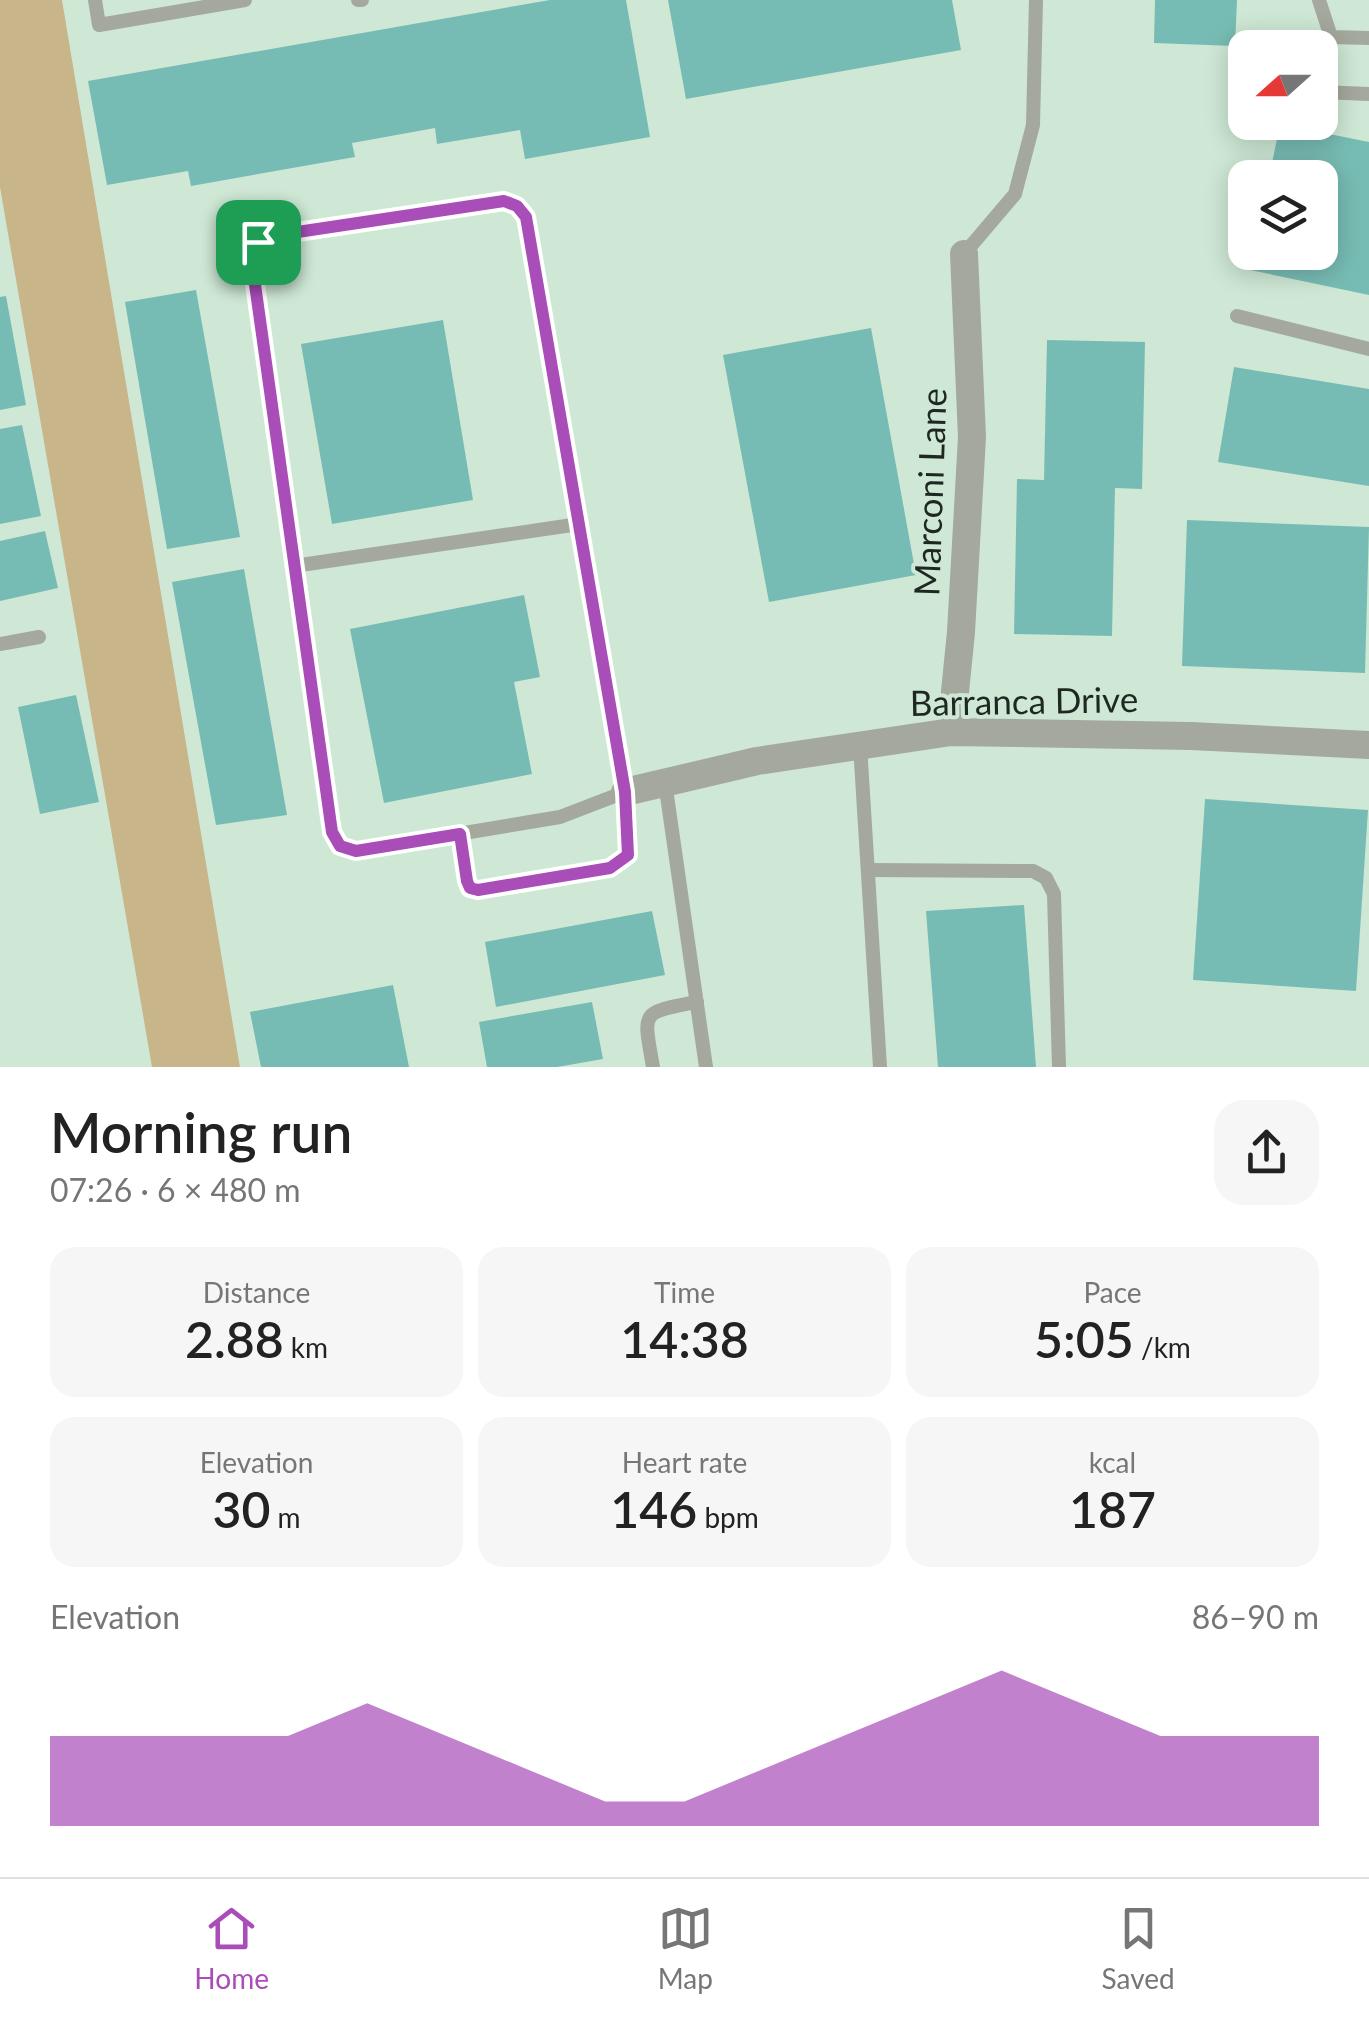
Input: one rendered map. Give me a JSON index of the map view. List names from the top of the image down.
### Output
{
  "streets": {
    "street": ["Marconi Lane", "Barranca Drive"]
  },
  "crossings": [
    ["Marconi Lane", "Barranca Drive"]
  ],
  "north": "left",
  "page": {
    "heading": ["Morning run", "07:26 · 6 × 480 m"],
    "stats": [
      ["Distance", "2.88 km"],
      ["Time", "14:38"],
      ["Pace", "5:05 /km"],
      ["Elevation", "30 m"],
      ["Heart rate", "146 bpm"],
      ["kcal", "187"]
    ],
    "chart": ["Elevation", "86–90 m"],
    "tabs": ["Home", "Map", "Saved"]
  }
}
